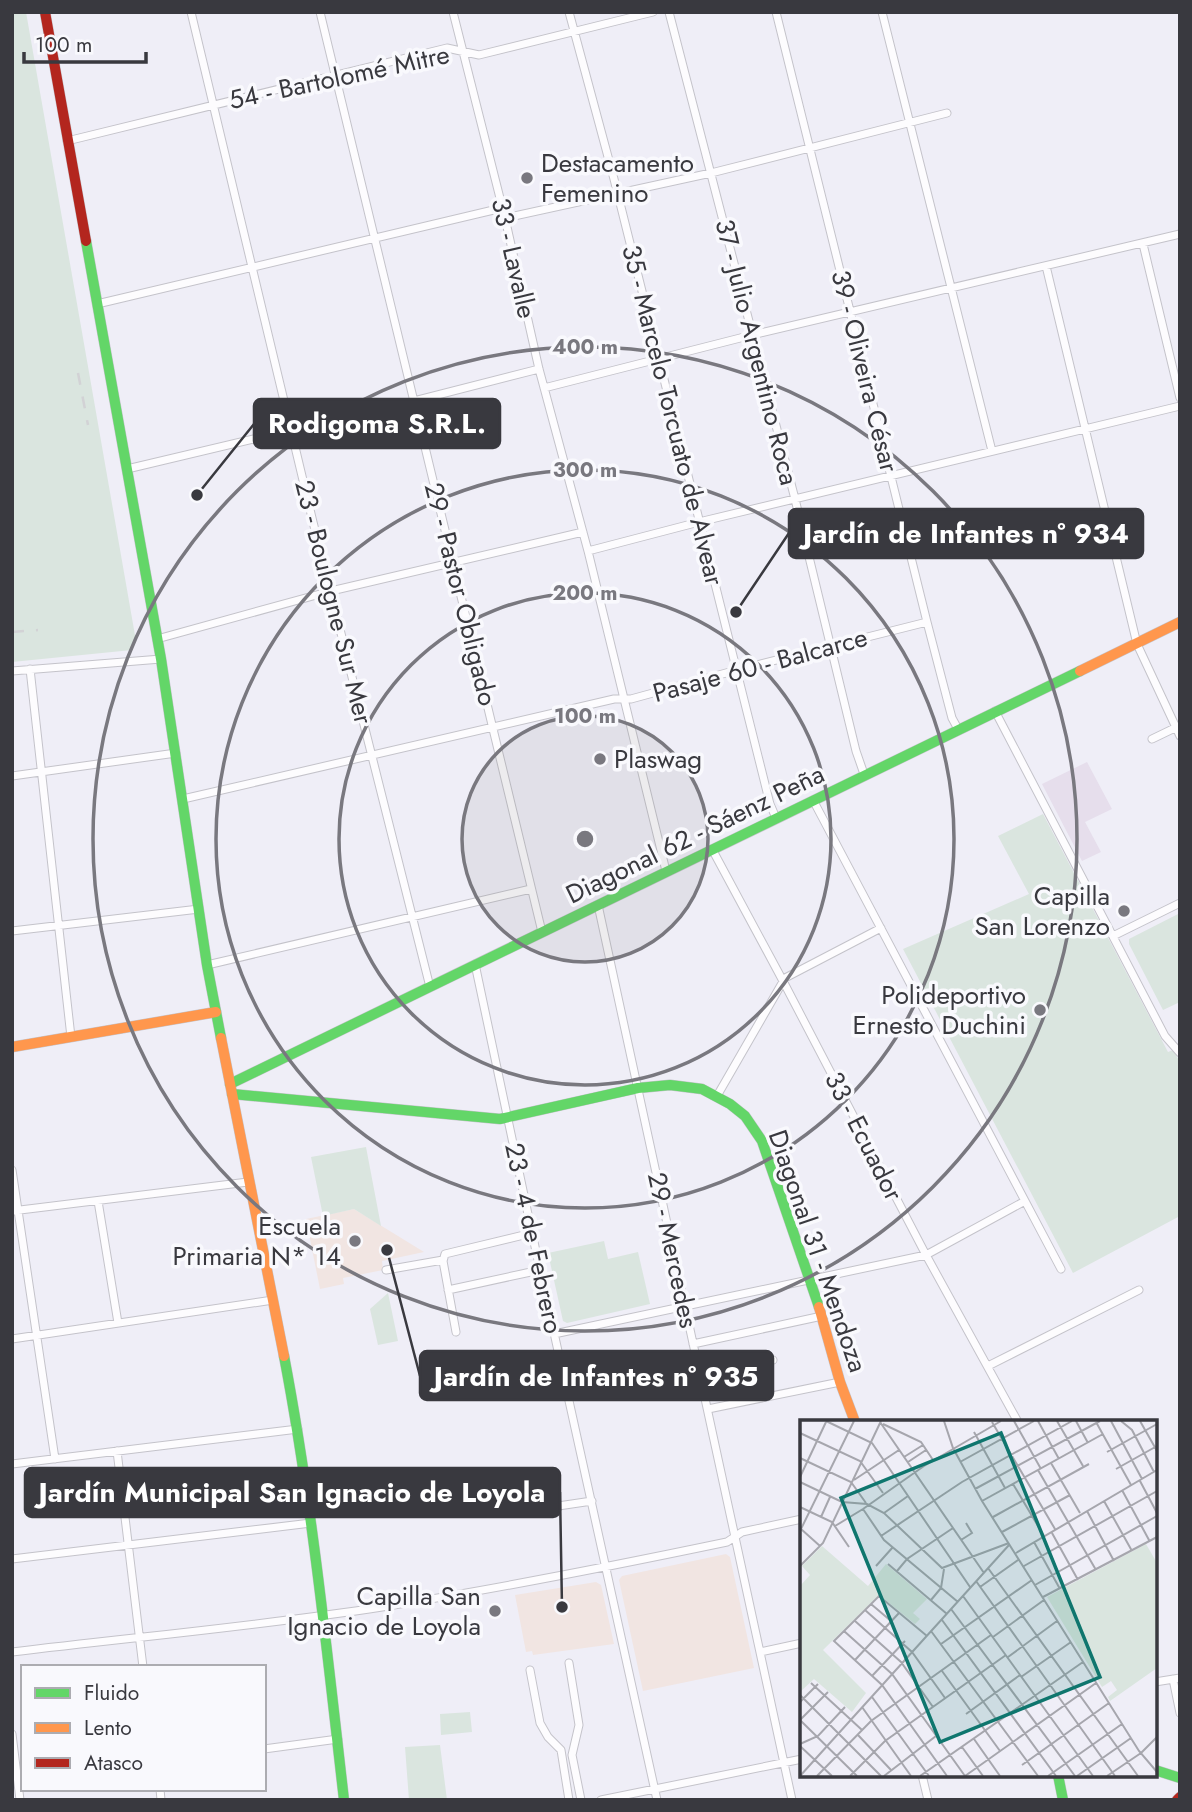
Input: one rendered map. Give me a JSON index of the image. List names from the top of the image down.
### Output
{
  "streets": {
    "main road": ["Diagonal 62 - Sáenz Peña", "Diagonal 31 - Mendoza"],
    "street": [
      "54 - Bartolomé Mitre",
      "33 - Lavalle",
      "37 - Julio Argentino Roca",
      "39 - Oliveira César",
      "35 - Marcelo Torcuato de Alvear",
      "29 - Pastor Obligado",
      "23 - Boulogne Sur Mer",
      "Pasaje 60 - Balcarce",
      "33 - Ecuador",
      "23 - 4 de Febrero",
      "29 - Mercedes"
    ]
  },
  "crossings": [
    ["54 - Bartolomé Mitre", "33 - Lavalle"],
    ["54 - Bartolomé Mitre", "35 - Marcelo Torcuato de Alvear"],
    ["54 - Bartolomé Mitre", "29 - Pastor Obligado"],
    ["54 - Bartolomé Mitre", "23 - Boulogne Sur Mer"],
    ["33 - Lavalle", "Pasaje 60 - Balcarce"],
    ["33 - Lavalle", "Diagonal 62 - Sáenz Peña"],
    ["37 - Julio Argentino Roca", "Pasaje 60 - Balcarce"],
    ["37 - Julio Argentino Roca", "Diagonal 62 - Sáenz Peña"],
    ["39 - Oliveira César", "Pasaje 60 - Balcarce"],
    ["39 - Oliveira César", "Diagonal 62 - Sáenz Peña"],
    ["35 - Marcelo Torcuato de Alvear", "Pasaje 60 - Balcarce"],
    ["35 - Marcelo Torcuato de Alvear", "Diagonal 62 - Sáenz Peña"],
    ["29 - Pastor Obligado", "Pasaje 60 - Balcarce"],
    ["29 - Pastor Obligado", "Diagonal 62 - Sáenz Peña"],
    ["23 - Boulogne Sur Mer", "Pasaje 60 - Balcarce"],
    ["23 - Boulogne Sur Mer", "Diagonal 62 - Sáenz Peña"],
    ["Diagonal 62 - Sáenz Peña", "33 - Ecuador"],
    ["Diagonal 62 - Sáenz Peña", "23 - 4 de Febrero"],
    ["Diagonal 62 - Sáenz Peña", "29 - Mercedes"],
    ["Diagonal 62 - Sáenz Peña", "Diagonal 31 - Mendoza"],
    ["23 - 4 de Febrero", "Diagonal 31 - Mendoza"],
    ["29 - Mercedes", "Diagonal 31 - Mendoza"]
  ],
  "places": [
    "Destacamento Femenino",
    "Rodigoma S.R.L.",
    "Jardín de Infantes nº 934",
    "Plaswag",
    "Capilla San Lorenzo",
    "Polideportivo Ernesto Duchini",
    "Escuela Primaria N* 14",
    "Jardín de Infantes nº 935",
    "Jardín Municipal San Ignacio de Loyola",
    "Capilla San Ignacio de Loyola"
  ],
  "legend": ["Fluido", "Lento", "Atasco"],
  "scale_bar": "100 m",
  "rings": [
    "400 m",
    "300 m",
    "200 m",
    "100 m"
  ]
}
